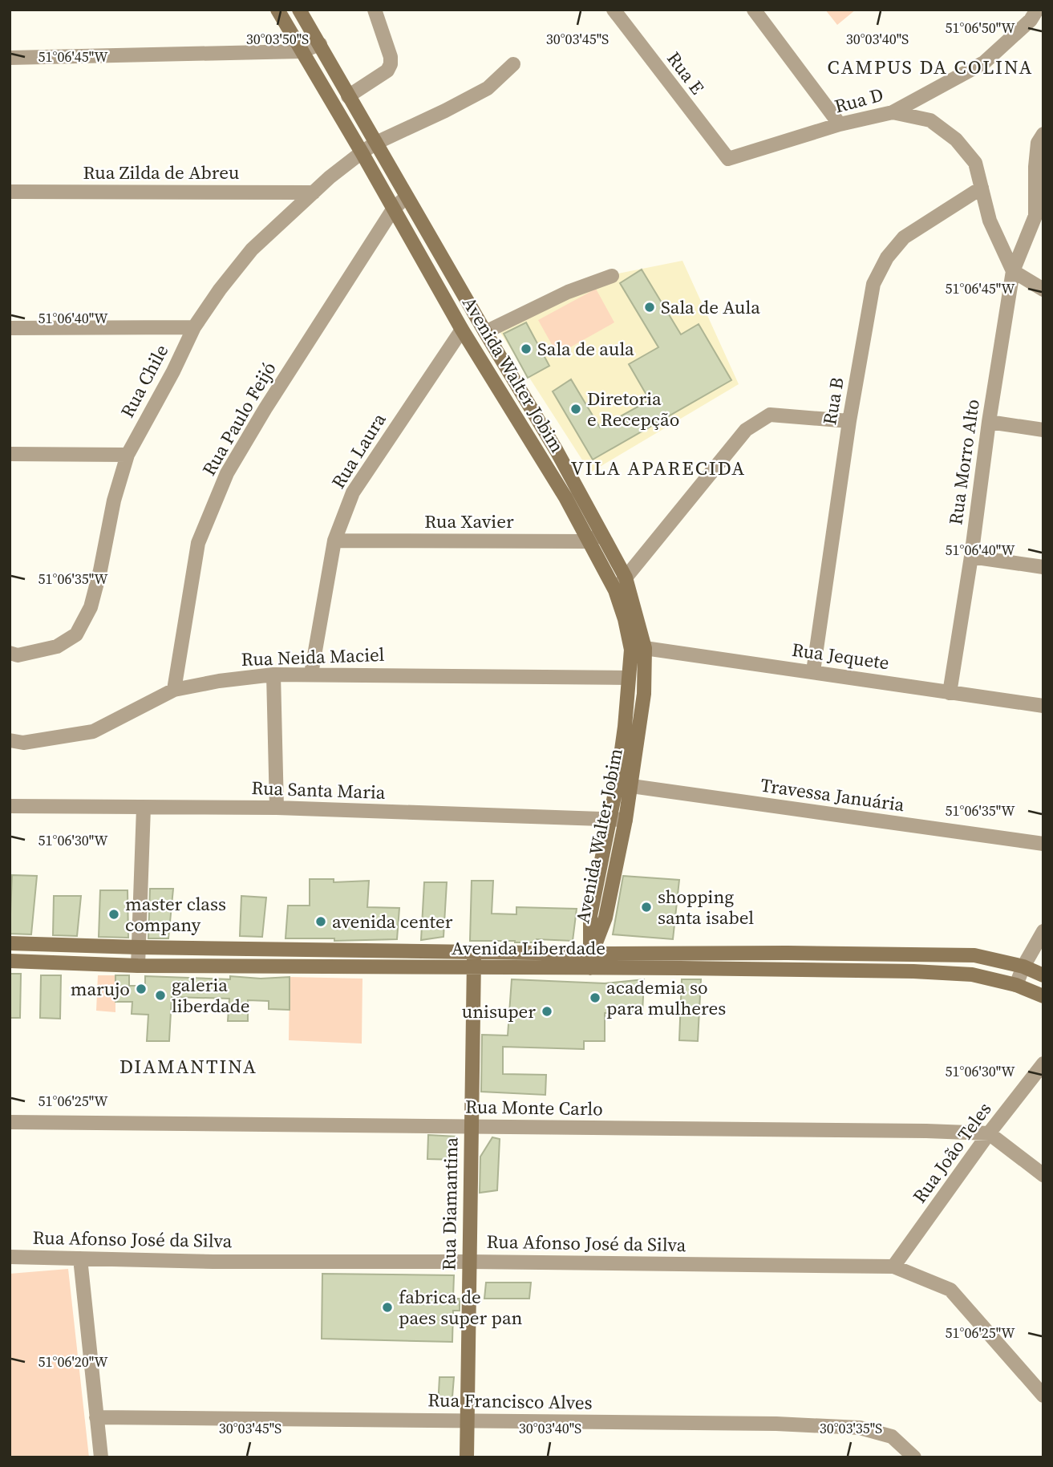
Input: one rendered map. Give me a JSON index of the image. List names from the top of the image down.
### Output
{
  "streets": {
    "main road": ["Avenida Walter Jobim", "Avenida Liberdade", "Rua Diamantina"],
    "street": [
      "Rua E",
      "Rua D",
      "Rua Zilda de Abreu",
      "Rua Chile",
      "Rua B",
      "Rua Paulo Feijó",
      "Rua Laura",
      "Rua Morro Alto",
      "Rua Xavier",
      "Rua Jequete",
      "Rua Neida Maciel",
      "Rua Santa Maria",
      "Travessa Januária",
      "Rua Monte Carlo",
      "Rua João Teles",
      "Rua Afonso José da Silva",
      "Rua Francisco Alves"
    ]
  },
  "crossings": [
    ["Rua E", "Rua D"],
    ["Rua Zilda de Abreu", "Rua Chile"],
    ["Avenida Walter Jobim", "Rua Chile"],
    ["Avenida Walter Jobim", "Rua Paulo Feijó"],
    ["Avenida Walter Jobim", "Rua Laura"],
    ["Avenida Walter Jobim", "Rua Xavier"],
    ["Avenida Walter Jobim", "Rua Jequete"],
    ["Avenida Walter Jobim", "Rua Neida Maciel"],
    ["Avenida Walter Jobim", "Rua Santa Maria"],
    ["Avenida Walter Jobim", "Travessa Januária"],
    ["Avenida Walter Jobim", "Avenida Liberdade"],
    ["Rua B", "Rua Jequete"],
    ["Rua Paulo Feijó", "Rua Neida Maciel"],
    ["Rua Laura", "Rua Xavier"],
    ["Rua Laura", "Rua Neida Maciel"],
    ["Rua Morro Alto", "Rua Jequete"],
    ["Avenida Liberdade", "Rua Diamantina"],
    ["Rua Monte Carlo", "Rua João Teles"],
    ["Rua Monte Carlo", "Rua Diamantina"],
    ["Rua João Teles", "Rua Afonso José da Silva"],
    ["Rua Diamantina", "Rua Afonso José da Silva"],
    ["Rua Diamantina", "Rua Francisco Alves"]
  ],
  "districts": ["CAMPUS DA COLINA", "VILA APARECIDA", "DIAMANTINA"],
  "places": [
    "Sala de Aula",
    "Sala de aula",
    "Diretoria e Recepção",
    "shopping santa isabel",
    "master class company",
    "avenida center",
    "marujo",
    "galeria liberdade",
    "academia so para mulheres",
    "unisuper",
    "fabrica de paes super pan"
  ],
  "coordinates": [
    "51°06'50\"W",
    "30°03'50\"S",
    "30°03'45\"S",
    "30°03'40\"S",
    "51°06'45\"W",
    "51°06'40\"W",
    "51°06'35\"W",
    "51°06'30\"W",
    "51°06'25\"W",
    "51°06'20\"W",
    "30°03'35\"S"
  ]
}
